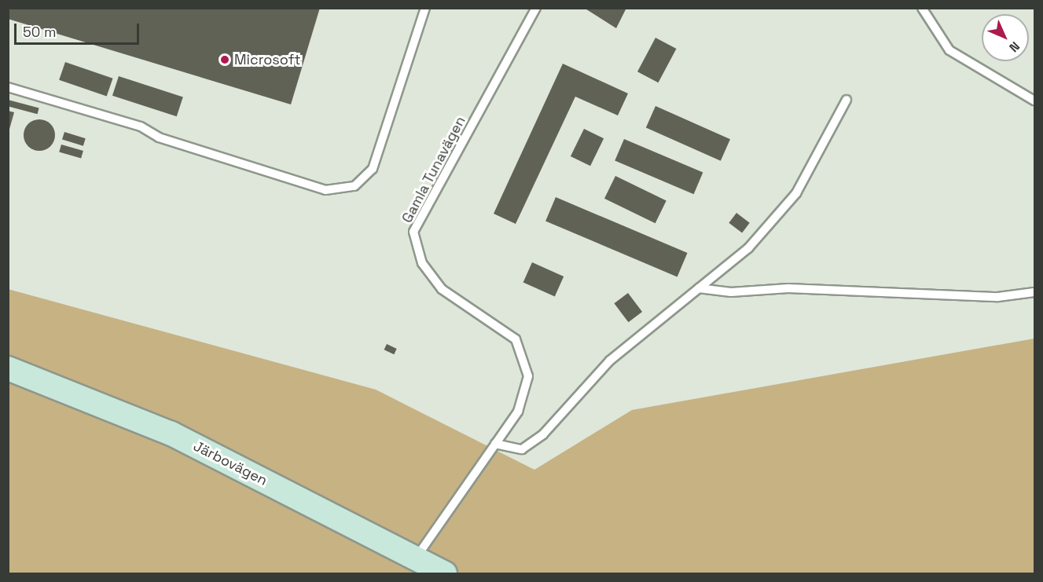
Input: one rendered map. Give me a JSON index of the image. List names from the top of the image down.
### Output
{
  "streets": {
    "main road": ["Järbovägen"],
    "lane": ["Gamla Tunavägen"]
  },
  "crossings": [
    ["Gamla Tunavägen", "Järbovägen"]
  ],
  "places": ["Microsoft"],
  "scale_bar": "50 m",
  "north": "bottom right"
}
